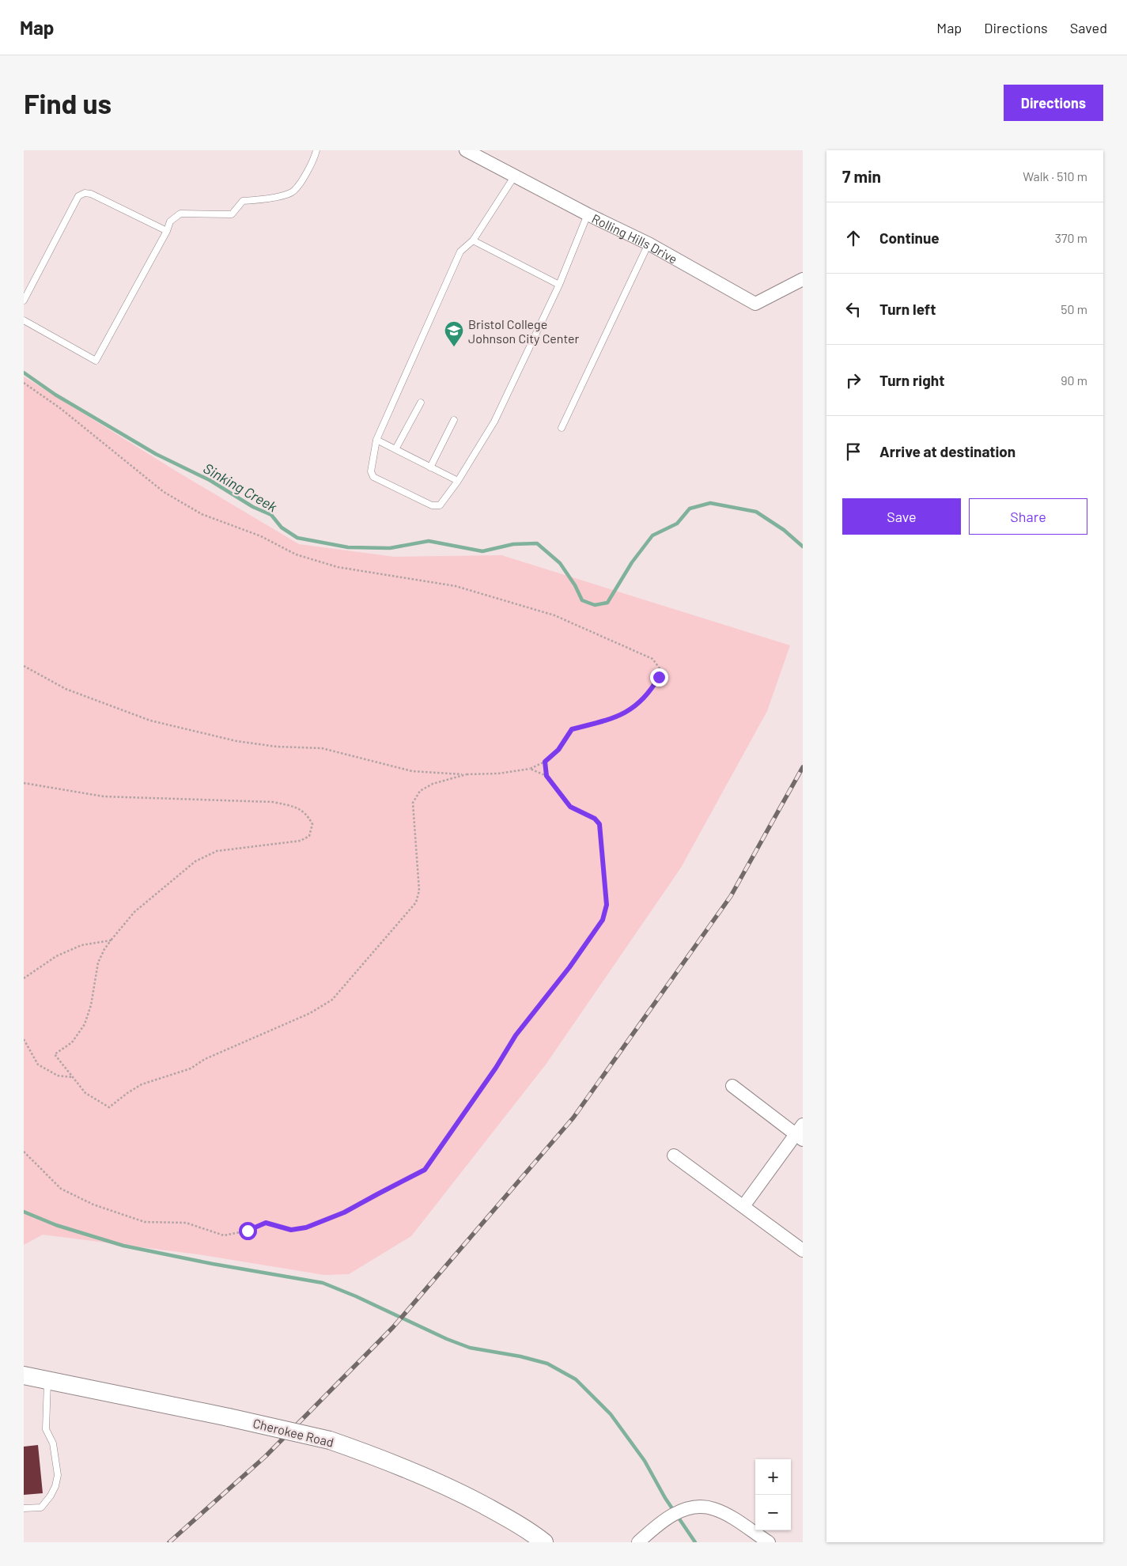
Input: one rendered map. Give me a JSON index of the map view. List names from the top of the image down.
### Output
{
  "streets": {
    "main road": ["Cherokee Road"],
    "street": ["Rolling Hills Drive"]
  },
  "water": ["Sinking Creek"],
  "places": {
    "school or university": ["Bristol College Johnson City Center"]
  },
  "page": {
    "header": "Map",
    "nav": ["Map", "Directions", "Saved"],
    "buttons": [
      "Directions",
      ["Save", "Share"]
    ],
    "title": "Find us",
    "heading": ["7 min", "Walk · 510 m"],
    "list": [
      ["Continue", "370 m"],
      ["Turn left", "50 m"],
      ["Turn right", "90 m"],
      "Arrive at destination"
    ],
    "map_buttons": ["+", "−"]
  }
}
